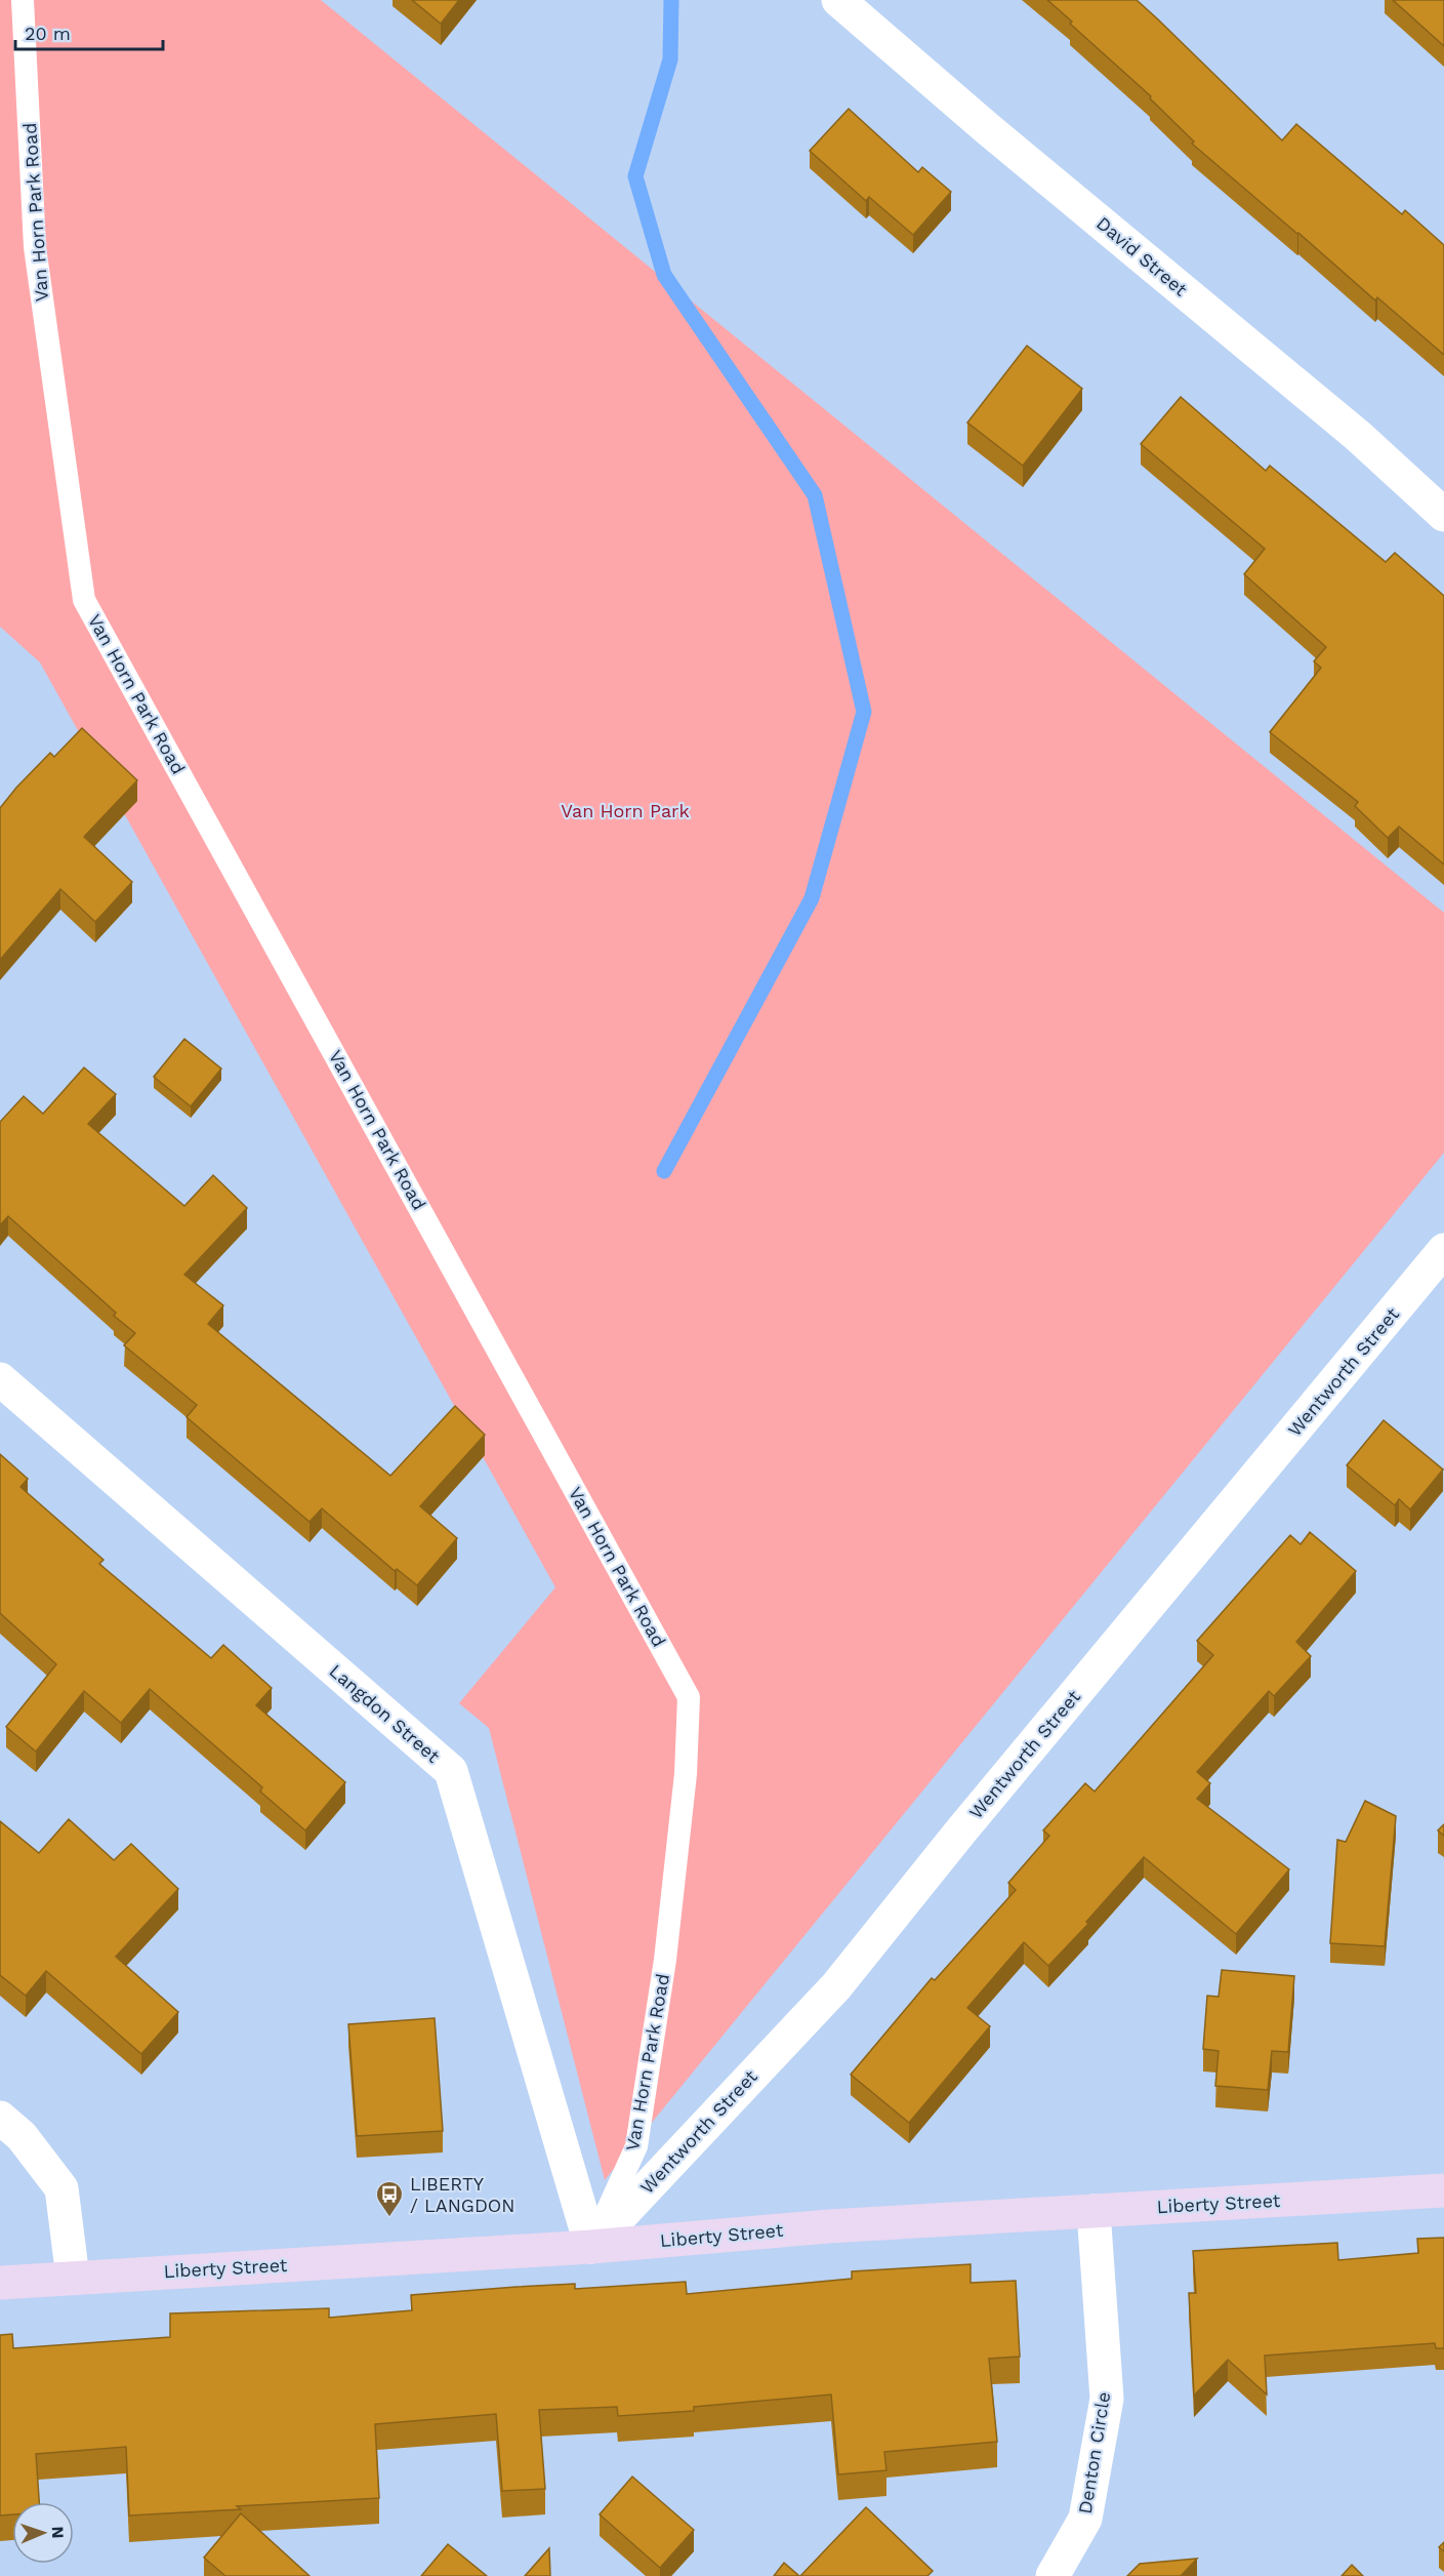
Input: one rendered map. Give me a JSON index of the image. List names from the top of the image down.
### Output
{
  "streets": {
    "main road": ["Liberty Street"],
    "street": [
      "David Street",
      "Wentworth Street",
      "Langdon Street",
      "Denton Circle"
    ],
    "lane": ["Van Horn Park Road"]
  },
  "crossings": [
    ["Van Horn Park Road", "Wentworth Street"],
    ["Van Horn Park Road", "Langdon Street"],
    ["Van Horn Park Road", "Liberty Street"],
    ["Wentworth Street", "Langdon Street"],
    ["Wentworth Street", "Liberty Street"],
    ["Langdon Street", "Liberty Street"],
    ["Liberty Street", "Denton Circle"]
  ],
  "parks": ["Van Horn Park"],
  "places": {
    "bus stop": ["LIBERTY / LANGDON"]
  },
  "scale_bar": "20 m",
  "north": "right"
}
